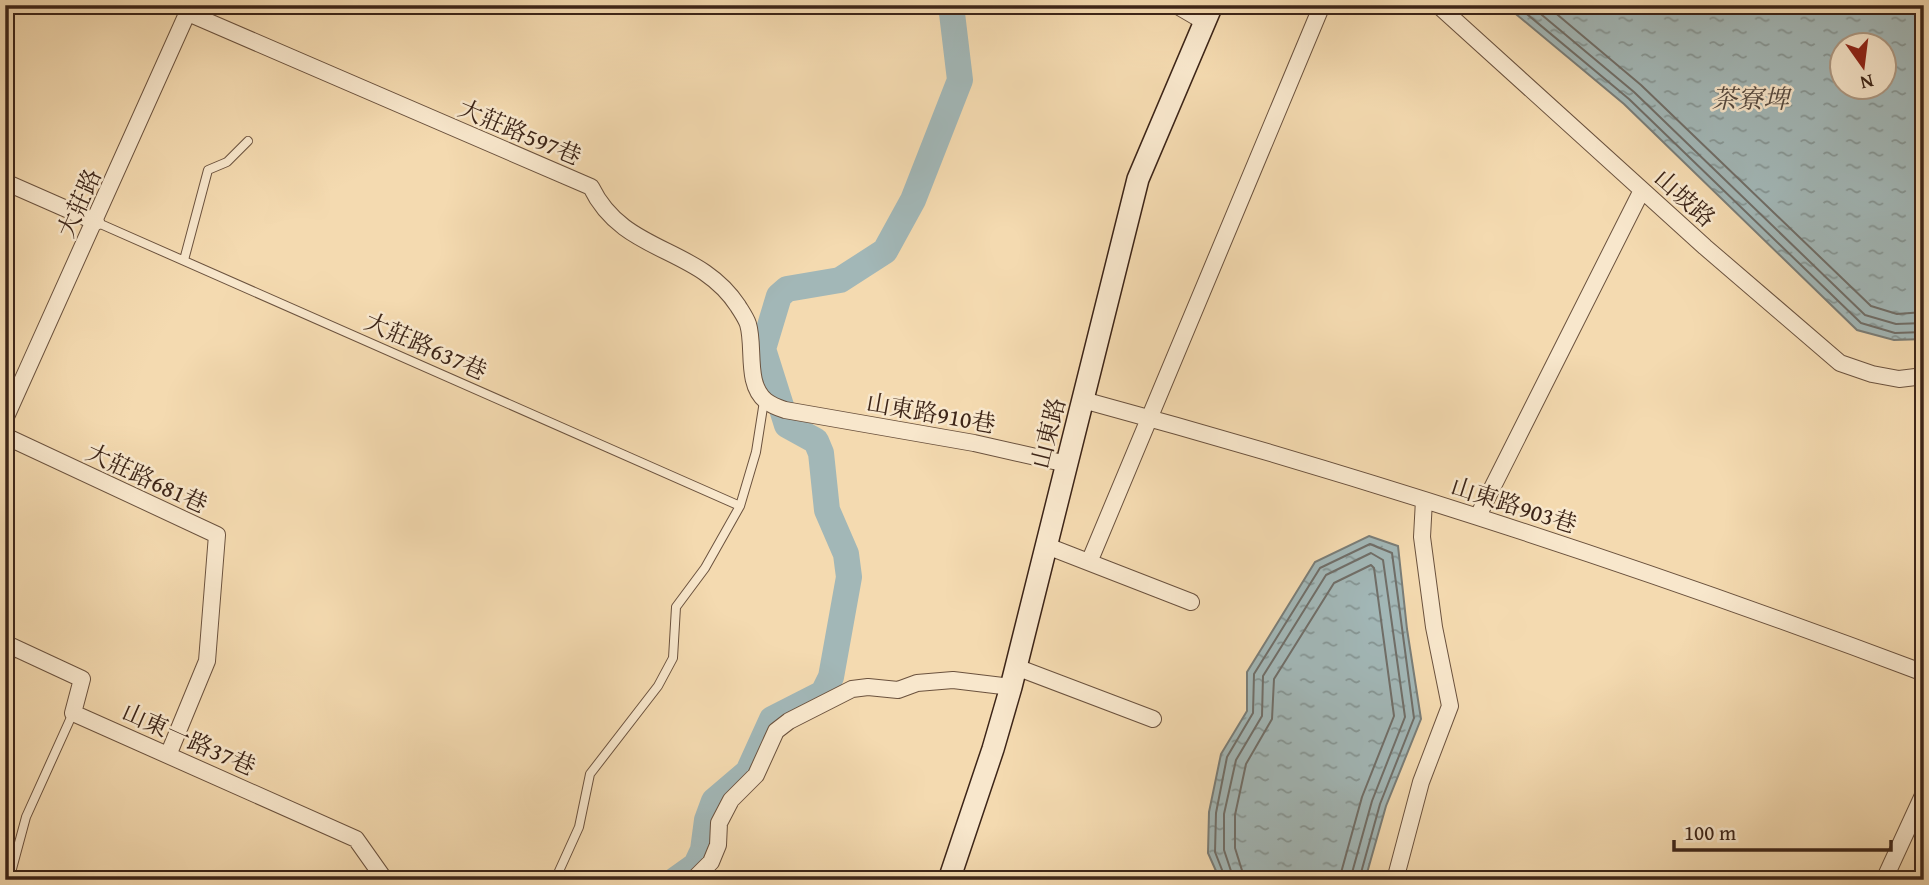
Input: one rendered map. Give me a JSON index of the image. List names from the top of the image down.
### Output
{
  "streets": {
    "street": [
      "大莊路597巷",
      "山坡路",
      "大莊路",
      "山東路910巷",
      "山東路",
      "大莊路681巷",
      "山東路903巷",
      "山東一路37巷"
    ],
    "lane": ["大莊路637巷"]
  },
  "crossings": [
    ["大莊路597巷", "大莊路"],
    ["大莊路597巷", "山東路910巷"],
    ["大莊路", "大莊路637巷"],
    ["山東路910巷", "山東路"],
    ["山東路", "山東路903巷"],
    ["大莊路681巷", "山東一路37巷"]
  ],
  "water": ["茶寮埤"],
  "scale_bar": "100 m",
  "north": "bottom"
}
